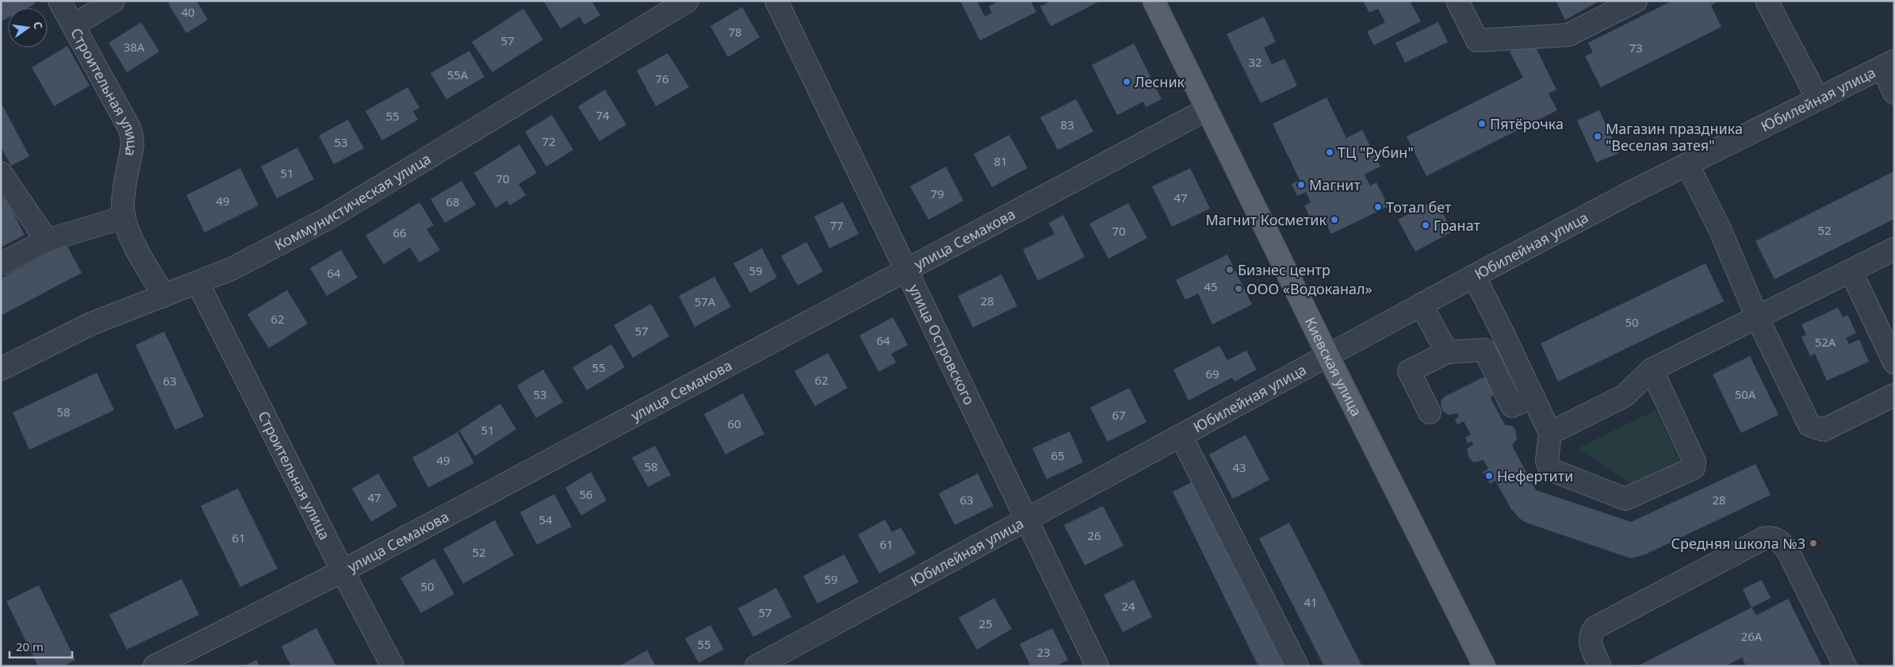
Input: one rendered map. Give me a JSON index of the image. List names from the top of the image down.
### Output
{
  "streets": {
    "main road": ["Киевская улица"],
    "street": [
      "Строительная улица",
      "Юбилейная улица",
      "Коммунистическая улица",
      "улица Семакова",
      "улица Островского"
    ]
  },
  "crossings": [
    ["Строительная улица", "Коммунистическая улица"],
    ["Строительная улица", "улица Семакова"],
    ["Юбилейная улица", "улица Островского"],
    ["Юбилейная улица", "Киевская улица"],
    ["улица Семакова", "улица Островского"],
    ["улица Семакова", "Киевская улица"]
  ],
  "places": [
    "Лесник",
    "Пятёрочка",
    "Магазин праздника \"Веселая затея\"",
    "ТЦ \"Рубин\"",
    "Магнит",
    "Тотал бет",
    "Магнит Косметик",
    "Гранат",
    "Бизнес центр",
    "ООО «Водоканал»",
    "Нефертити",
    "Средняя школа №3"
  ],
  "house_numbers": [
    "40",
    "78",
    "57",
    "38А",
    "73",
    "32",
    "55А",
    "76",
    "74",
    "55",
    "83",
    "72",
    "53",
    "81",
    "51",
    "70",
    "79",
    "47",
    "49",
    "68",
    "77",
    "52",
    "70",
    "66",
    "59",
    "64",
    "45",
    "28",
    "57А",
    "62",
    "50",
    "57",
    "64",
    "52А",
    "55",
    "69",
    "62",
    "63",
    "53",
    "50А",
    "58",
    "67",
    "60",
    "51",
    "65",
    "49",
    "58",
    "43",
    "56",
    "47",
    "63",
    "28",
    "54",
    "26",
    "61",
    "61",
    "52",
    "59",
    "50",
    "41",
    "24",
    "57",
    "25",
    "26А",
    "55",
    "23"
  ],
  "scale_bar": "20 m",
  "north": "right"
}
